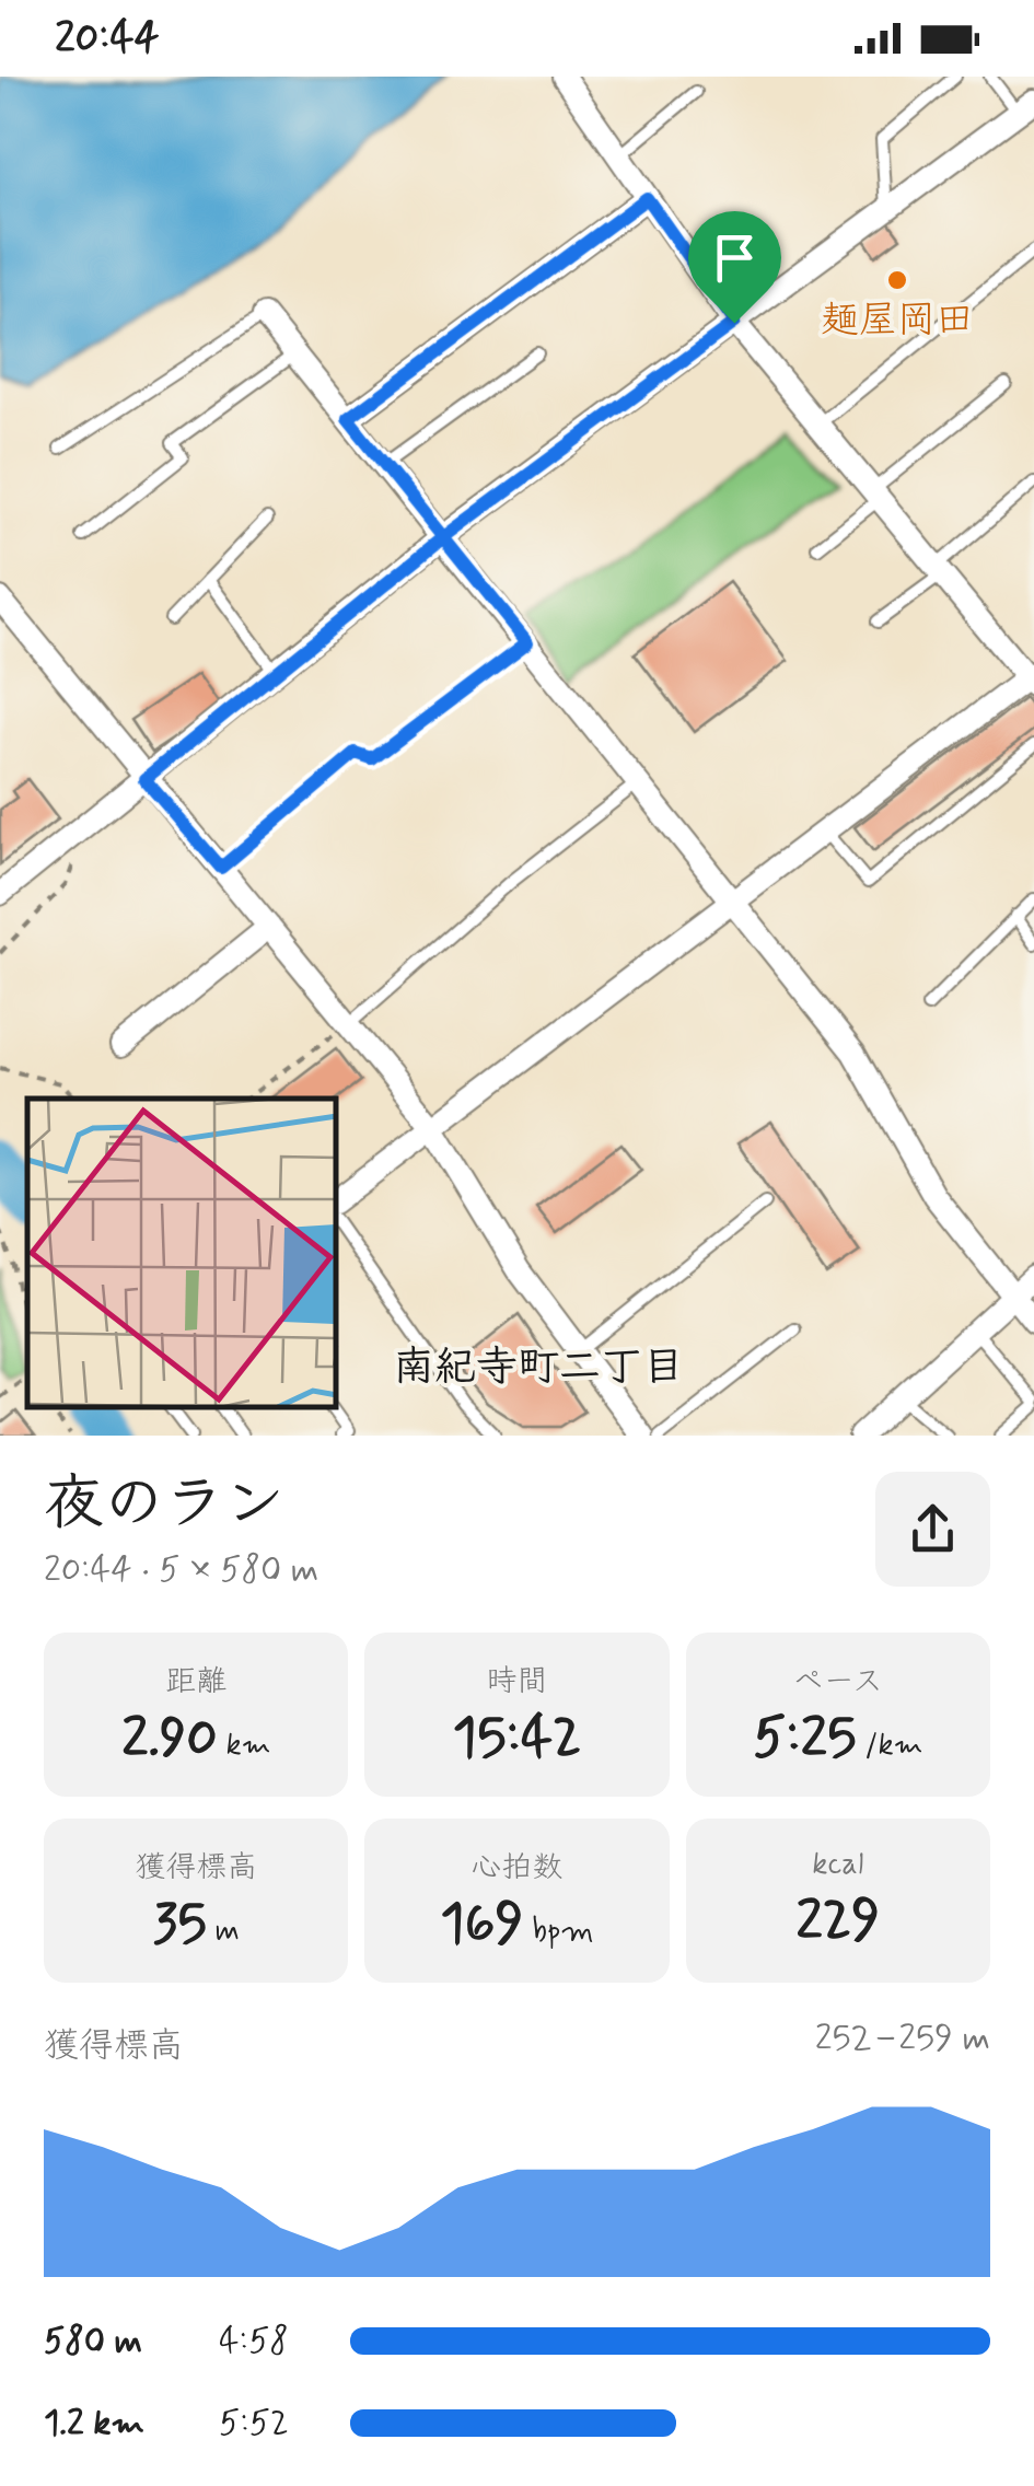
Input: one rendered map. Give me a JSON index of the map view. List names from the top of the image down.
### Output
{
  "districts": ["南紀寺町二丁目"],
  "places": ["麺屋岡田"],
  "page": {
    "status": "20:44",
    "heading": ["夜のラン", "20:44 · 5 × 580 m"],
    "stats": [
      ["距離", "2.90 km"],
      ["時間", "15:42"],
      ["ペース", "5:25 /km"],
      ["獲得標高", "35 m"],
      ["心拍数", "169 bpm"],
      ["kcal", "229"]
    ],
    "chart": ["獲得標高", "252–259 m"],
    "list": [
      {
        "name": "580 m",
        "note": "4:58"
      },
      {
        "name": "1.2 km",
        "note": "5:52"
      }
    ]
  }
}
